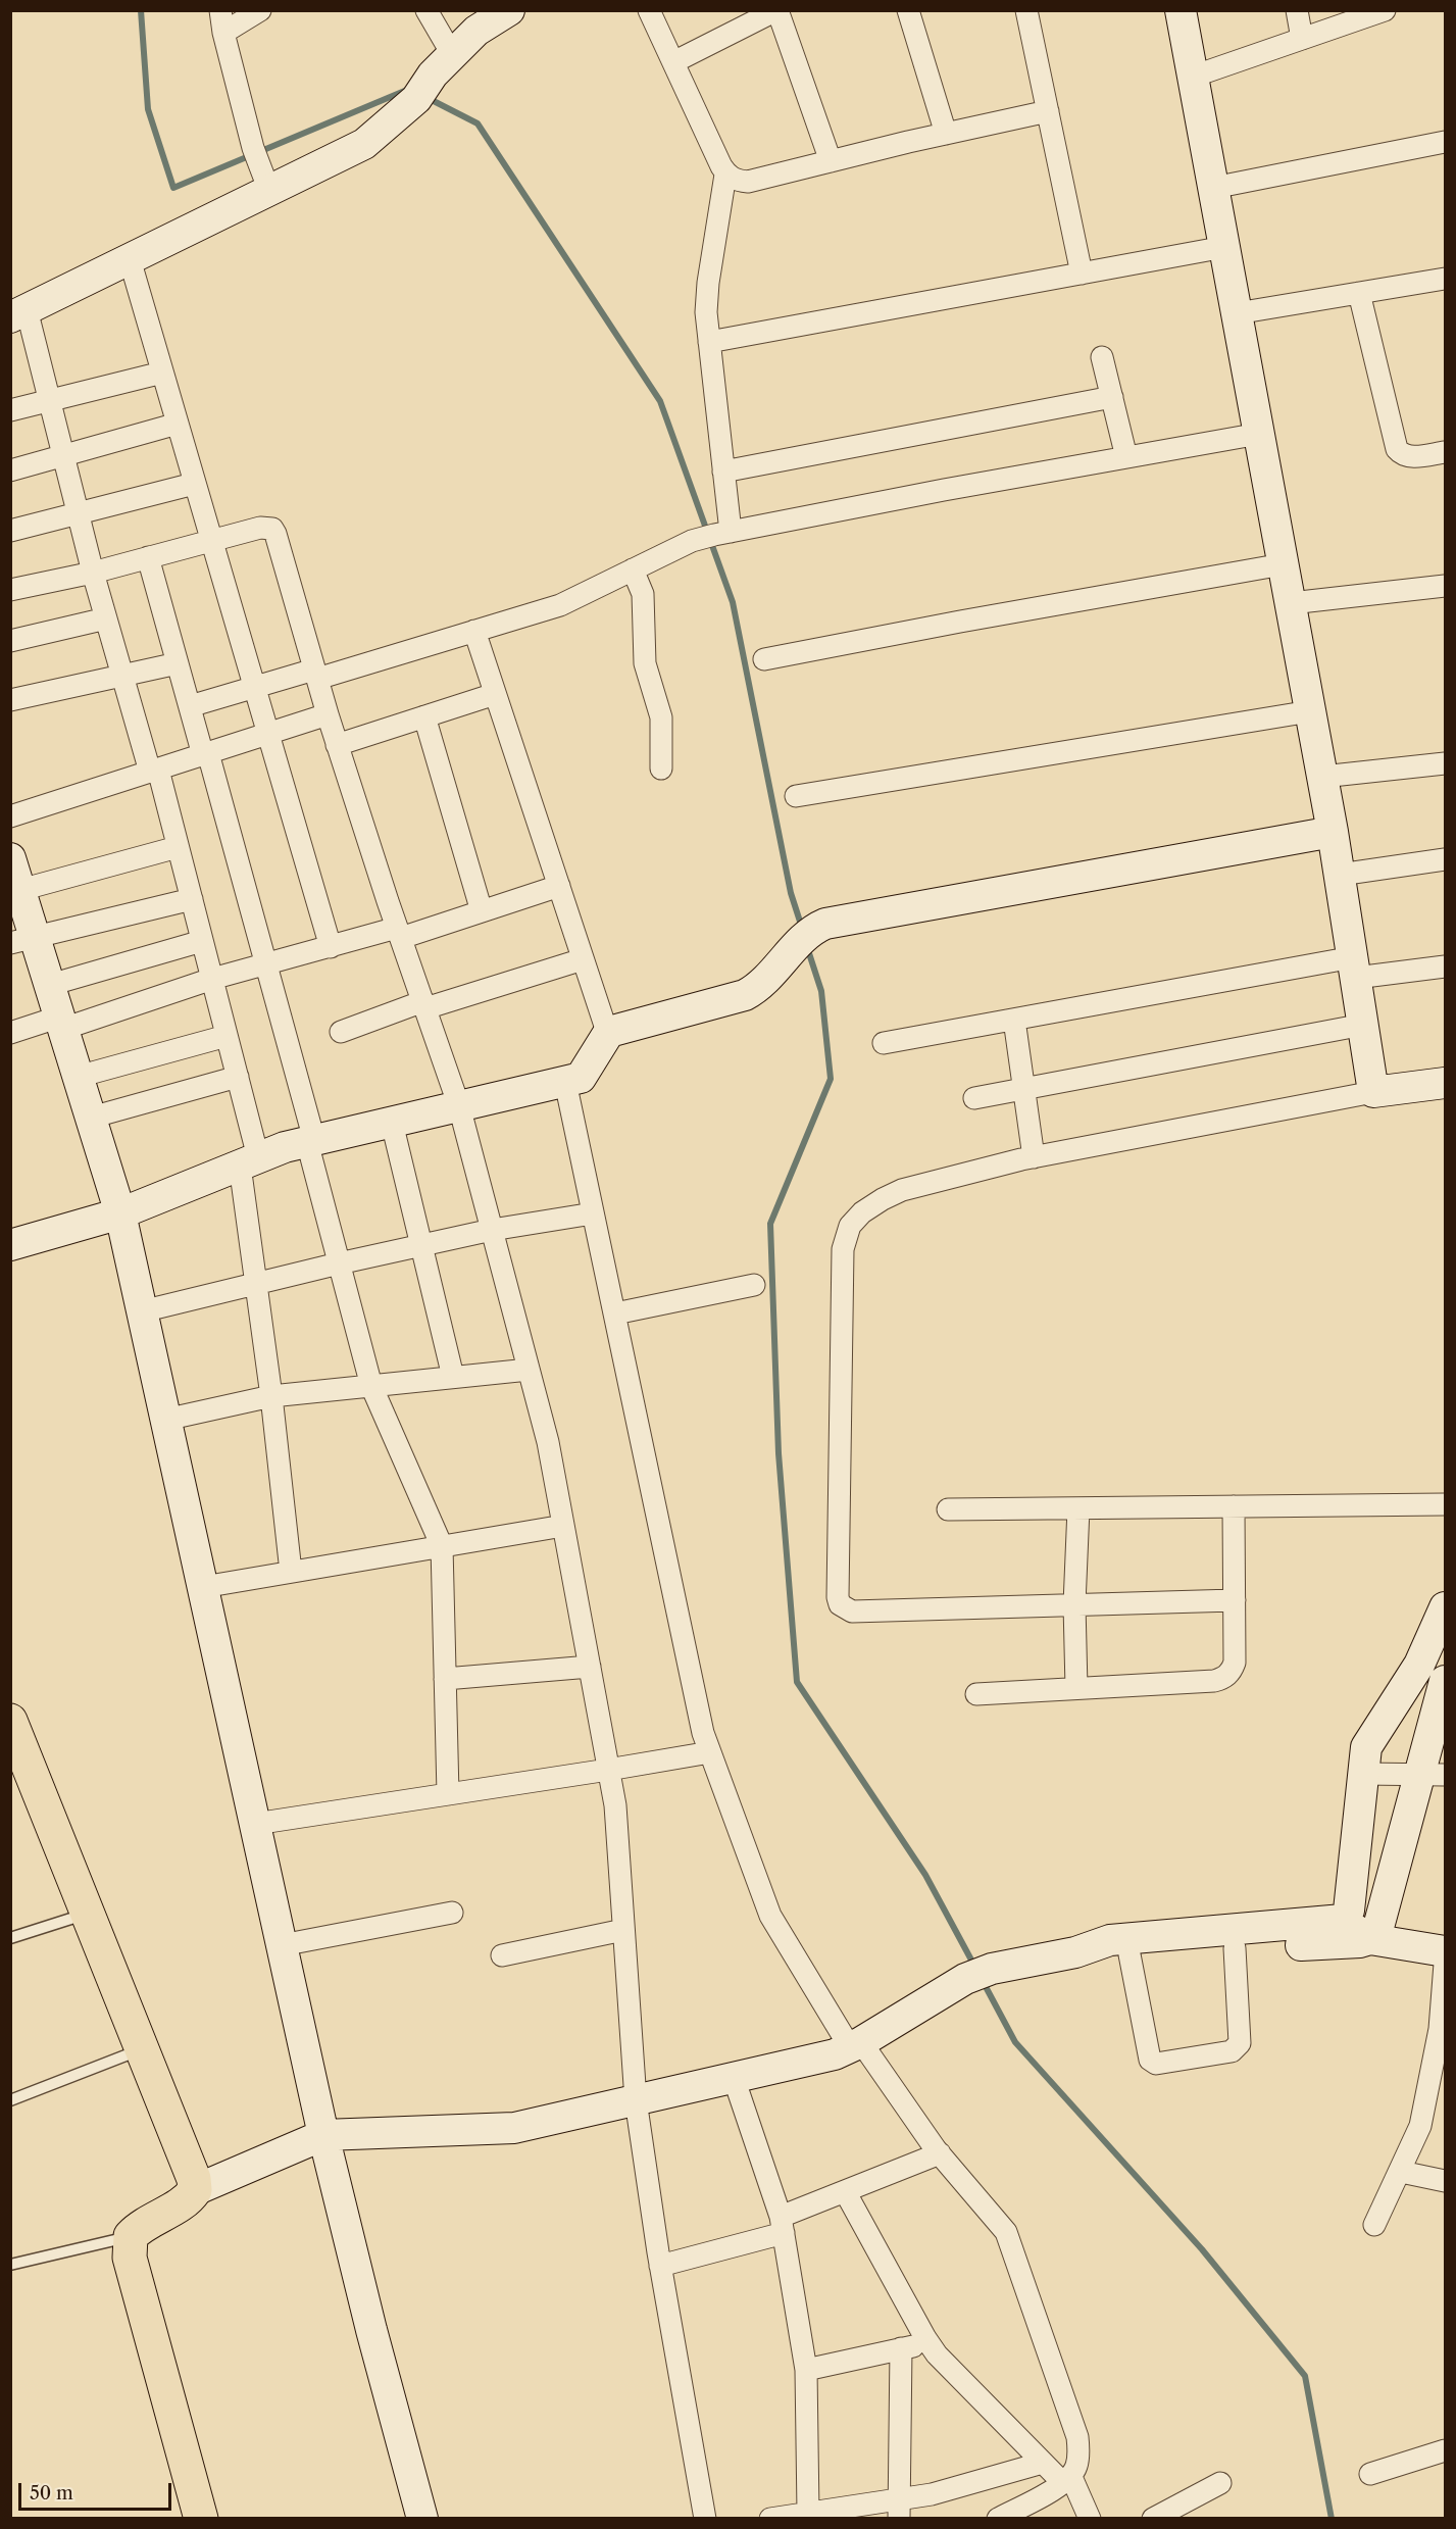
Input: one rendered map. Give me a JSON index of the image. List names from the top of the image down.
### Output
{
  "scale_bar": "50 m"
}
